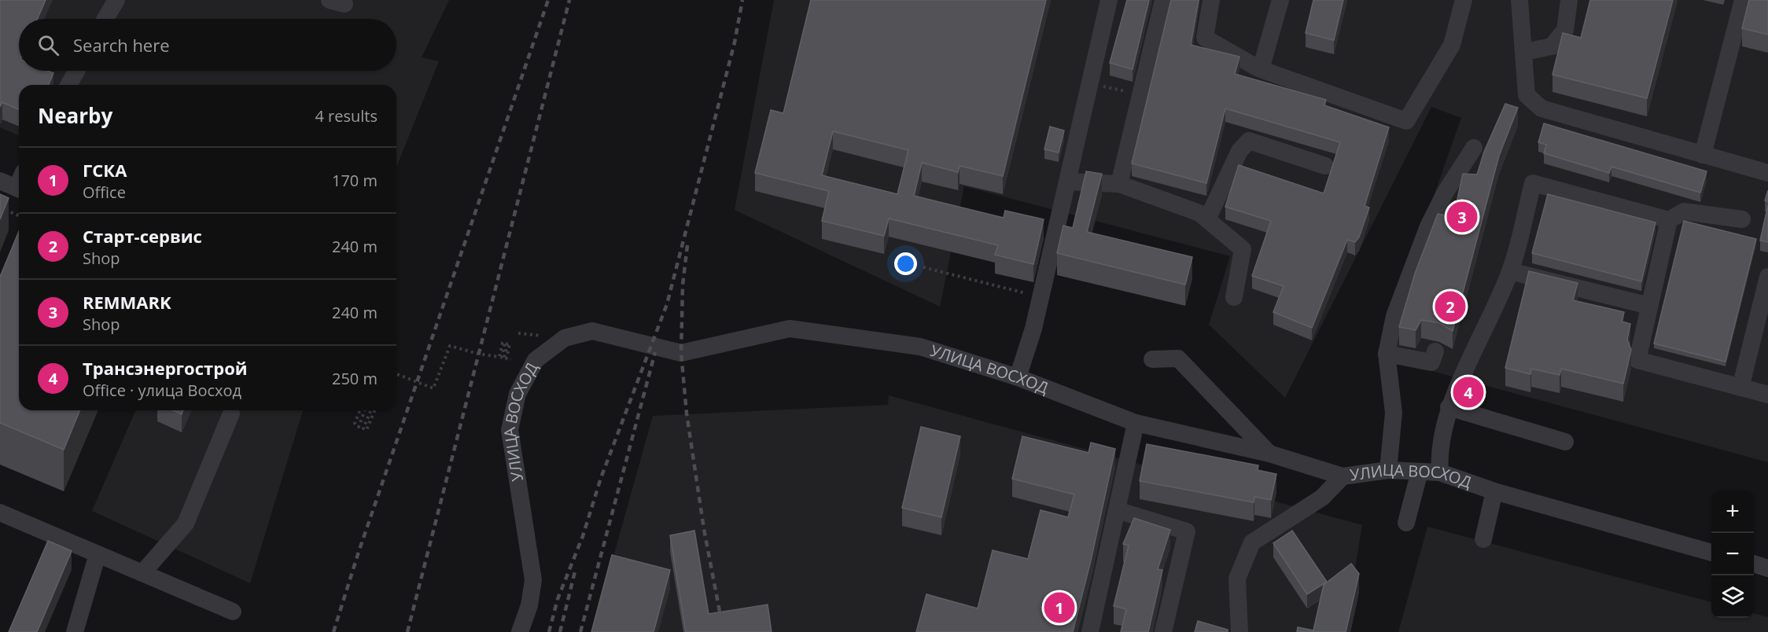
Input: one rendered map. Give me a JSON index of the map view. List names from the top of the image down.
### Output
{
  "streets": {
    "street": ["УЛИЦА ВОСХОД"]
  },
  "page": {
    "search": "Search here",
    "heading": ["Nearby", "4 results"],
    "list": [
      {
        "mark": "1",
        "name": "ГСКА",
        "note": "Office",
        "value": "170 m"
      },
      {
        "mark": "2",
        "name": "Старт-сервис",
        "note": "Shop",
        "value": "240 m"
      },
      {
        "mark": "3",
        "name": "REMMARK",
        "note": "Shop",
        "value": "240 m"
      },
      {
        "mark": "4",
        "name": "Трансэнергострой",
        "note": "Office · улица Восход",
        "value": "250 m"
      }
    ],
    "pins": [
      "3",
      "2",
      "4",
      "1"
    ],
    "map_buttons": ["+", "−"]
  }
}
